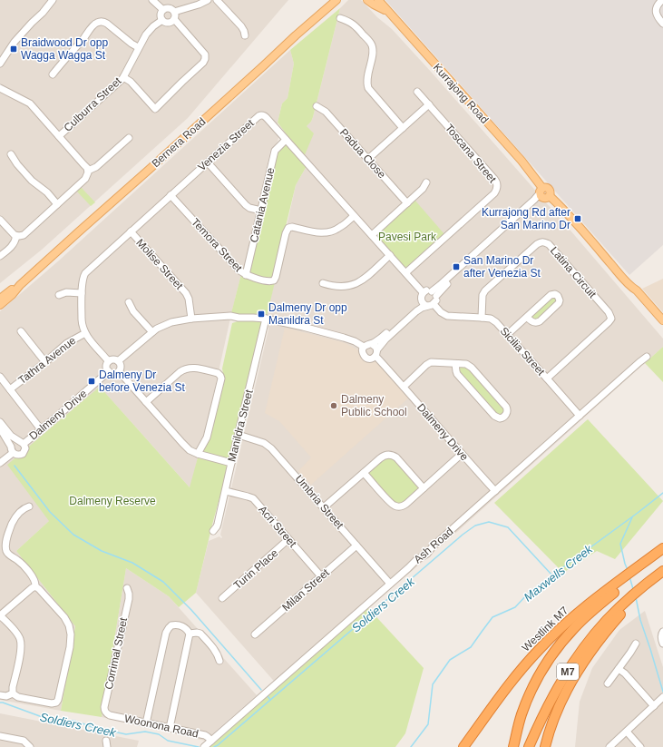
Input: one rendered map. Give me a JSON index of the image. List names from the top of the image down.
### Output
{
  "streets": {
    "highway": ["Westlink M7", "M7"],
    "main road": ["Kurrajong Road", "Bernera Road"],
    "street": [
      "Culburra Street",
      "Venezia Street",
      "Padua Close",
      "Toscana Street",
      "Catania Avenue",
      "Temora Street",
      "Molise Street",
      "Latina Circuit",
      "Sicilia Street",
      "Tathra Avenue",
      "Dalmeny Drive",
      "Manildra Street",
      "Umbria Street",
      "Acri Street",
      "Ash Road",
      "Turin Place",
      "Milan Street",
      "Corrimal Street",
      "Woonona Road"
    ]
  },
  "crossings": [
    ["Venezia Street", "Toscana Street"],
    ["Venezia Street", "Catania Avenue"],
    ["Venezia Street", "Temora Street"],
    ["Venezia Street", "Molise Street"],
    ["Venezia Street", "Sicilia Street"],
    ["Venezia Street", "Tathra Avenue"],
    ["Venezia Street", "Dalmeny Drive"],
    ["Catania Avenue", "Temora Street"],
    ["Latina Circuit", "Sicilia Street"],
    ["Sicilia Street", "Ash Road"],
    ["Dalmeny Drive", "Ash Road"],
    ["Manildra Street", "Umbria Street"],
    ["Manildra Street", "Acri Street"],
    ["Umbria Street", "Ash Road"],
    ["Umbria Street", "Milan Street"],
    ["Acri Street", "Turin Place"],
    ["Acri Street", "Milan Street"],
    ["Ash Road", "Woonona Road"],
    ["Westlink M7", "M7"],
    ["Corrimal Street", "Woonona Road"]
  ],
  "water": ["Maxwells Creek", "Soldiers Creek"],
  "parks": ["Pavesi Park", "Dalmeny Reserve"],
  "places": {
    "transit": [
      "Braidwood Dr opp Wagga Wagga St",
      "Kurrajong Rd after San Marino Dr",
      "San Marino Dr after Venezia St",
      "Dalmeny Dr opp Manildra St",
      "Dalmeny Dr before Venezia St"
    ],
    "other": ["Dalmeny Public School"]
  }
}
